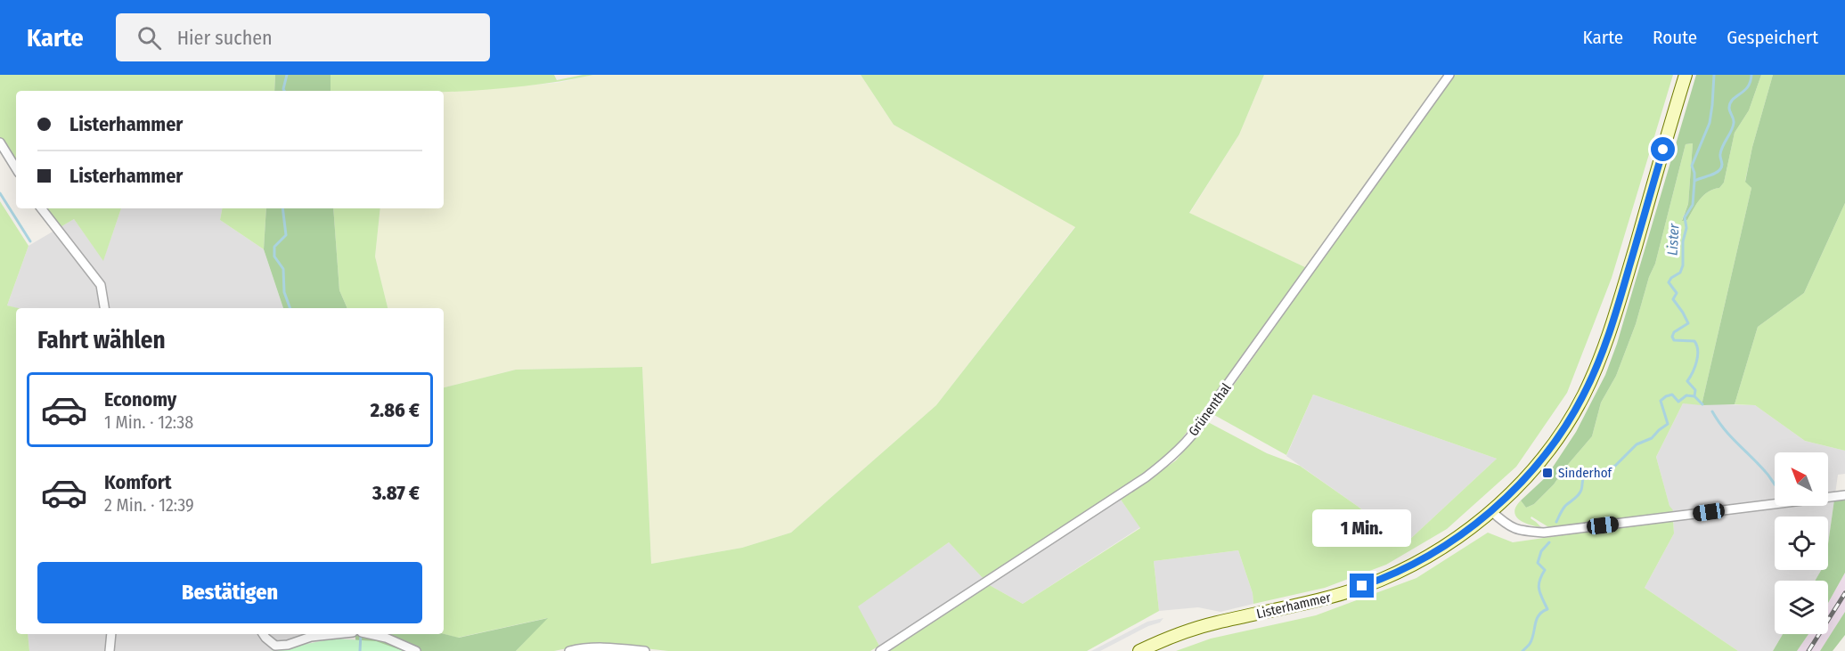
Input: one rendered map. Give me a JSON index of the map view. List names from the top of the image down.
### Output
{
  "streets": {
    "main road": ["Listerhammer"],
    "street": ["Grünenthal"]
  },
  "water": ["Lister"],
  "places": {
    "transit": ["Sinderhof"]
  },
  "north": "top left",
  "page": {
    "header": "Karte",
    "search": "Hier suchen",
    "nav": ["Karte", "Route", "Gespeichert"],
    "banner": ["Listerhammer", "Listerhammer"],
    "heading": "Fahrt wählen",
    "list": [
      {
        "name": "Economy",
        "note": "1 Min. · 12:38",
        "value": "2.86 €"
      },
      {
        "name": "Komfort",
        "note": "2 Min. · 12:39",
        "value": "3.87 €"
      }
    ],
    "bubble": "1 Min.",
    "buttons": "Bestätigen"
  }
}
